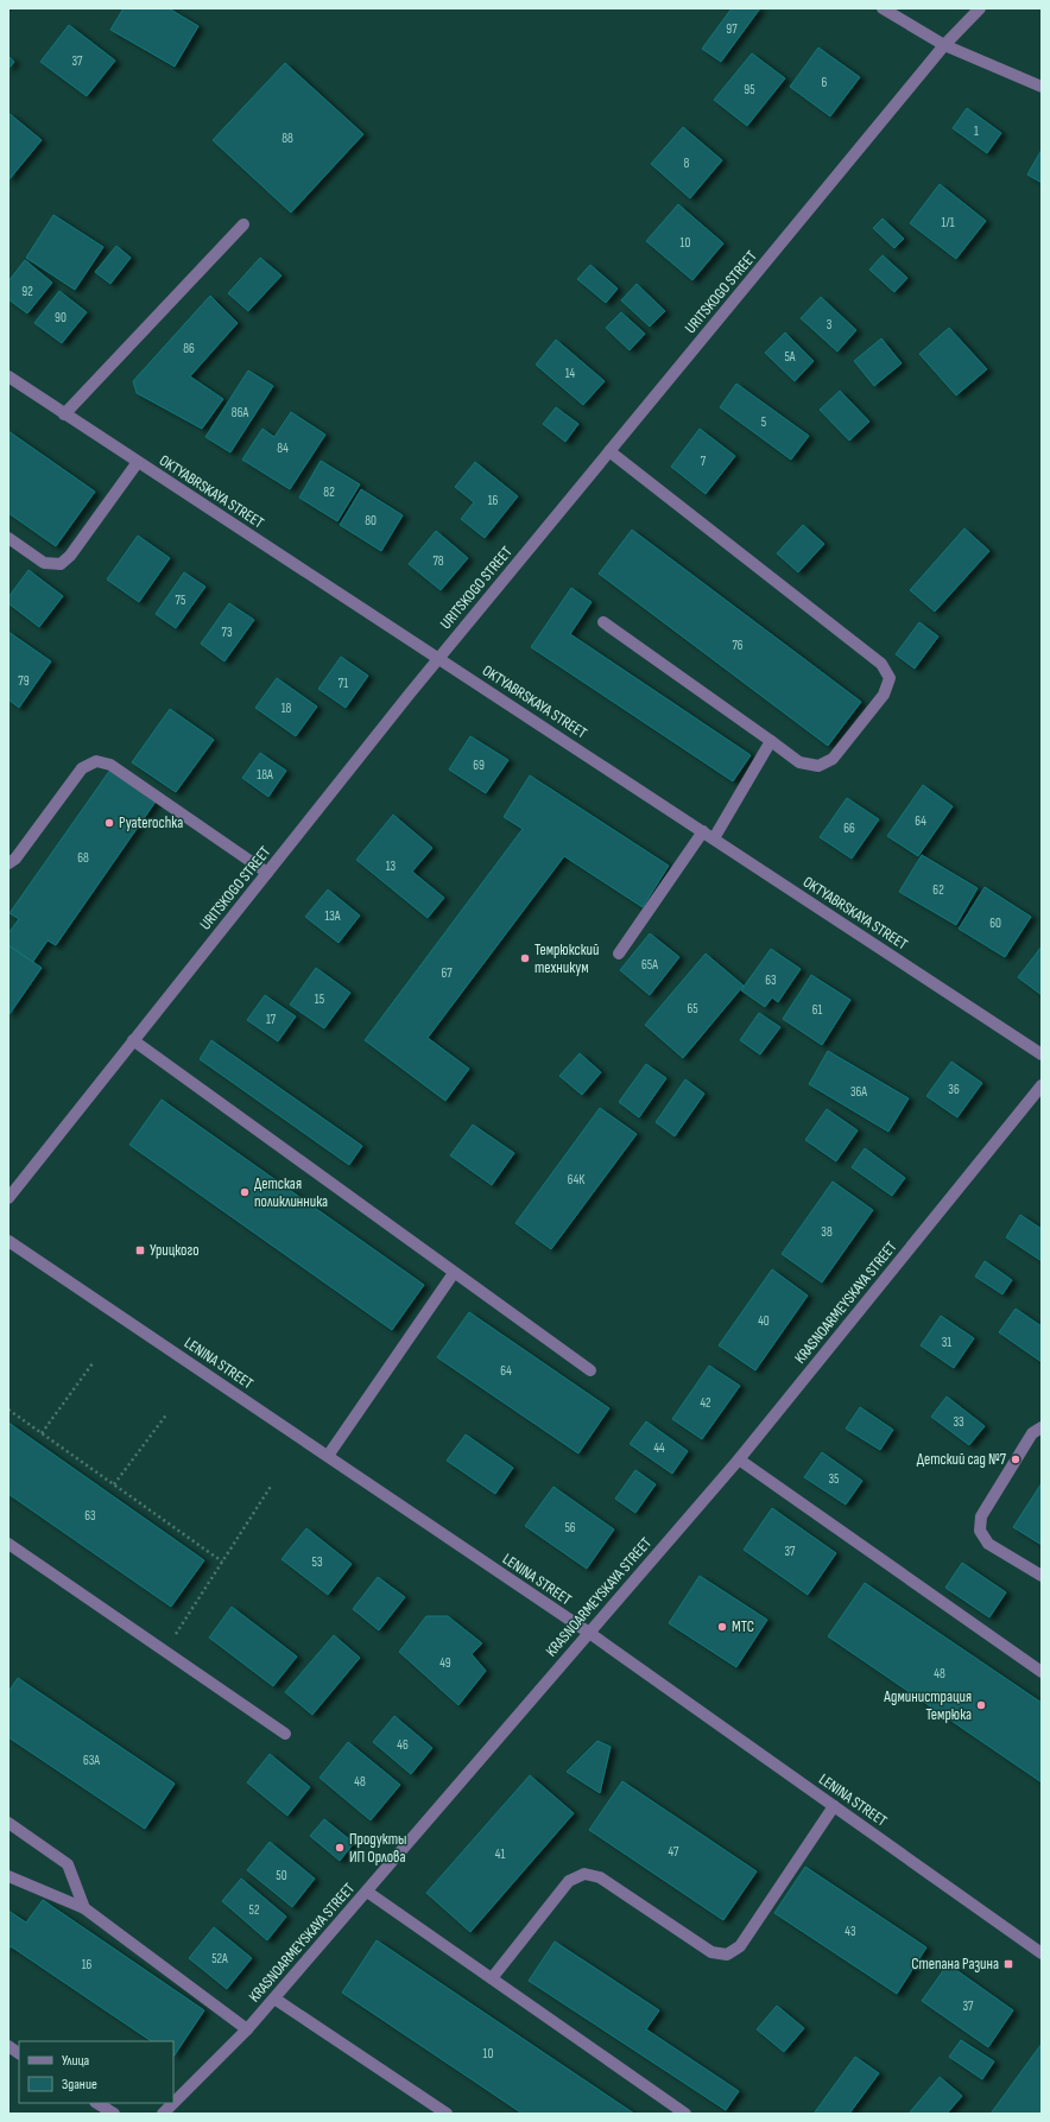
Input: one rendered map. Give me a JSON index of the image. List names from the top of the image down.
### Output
{
  "streets": {
    "street": [
      "URITSKOGO STREET",
      "OKTYABRSKAYA STREET",
      "KRASNOARMEYSKAYA STREET",
      "LENINA STREET"
    ]
  },
  "crossings": [
    ["URITSKOGO STREET", "OKTYABRSKAYA STREET"],
    ["KRASNOARMEYSKAYA STREET", "LENINA STREET"]
  ],
  "places": {
    "other": [
      "Pyaterochka",
      "Темрюкский техникум",
      "Детская поликлинника",
      "Детский сад №7",
      "МТС",
      "Администрация Темрюка",
      "Продукты ИП Орлова"
    ],
    "transit": ["Урицкого", "Степана Разина"]
  },
  "house_numbers": [
    "97",
    "37",
    "6",
    "95",
    "1",
    "88",
    "8",
    "1/1",
    "10",
    "92",
    "90",
    "3",
    "86",
    "5А",
    "14",
    "86А",
    "5",
    "84",
    "7",
    "82",
    "16",
    "80",
    "78",
    "75",
    "73",
    "76",
    "79",
    "71",
    "18",
    "69",
    "18А",
    "64",
    "66",
    "68",
    "13",
    "62",
    "13А",
    "60",
    "65А",
    "67",
    "63",
    "15",
    "65",
    "61",
    "17",
    "36",
    "36А",
    "64К",
    "38",
    "40",
    "31",
    "64",
    "42",
    "33",
    "44",
    "35",
    "63",
    "56",
    "37",
    "53",
    "49",
    "48",
    "46",
    "63А",
    "48",
    "47",
    "41",
    "50",
    "52",
    "43",
    "52А",
    "16",
    "37",
    "10"
  ],
  "legend": ["Улица", "Здание"]
}
